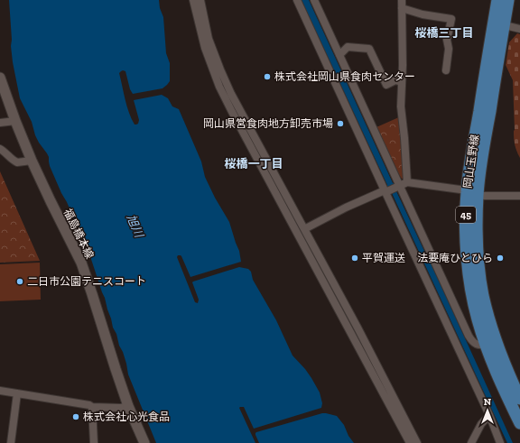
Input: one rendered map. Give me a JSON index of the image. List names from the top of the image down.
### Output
{
  "streets": {
    "main road": ["岡山玉野線", "45", "福島橋本線"]
  },
  "districts": ["桜橋三丁目", "桜橋一丁目"],
  "water": ["旭川"],
  "places": [
    "株式会社岡山県食肉センター",
    "岡山県営食肉地方卸売市場",
    "平賀運送",
    "法要庵ひとひら",
    "二日市公園テニスコート",
    "株式会社心光食品"
  ],
  "north": "top"
}
